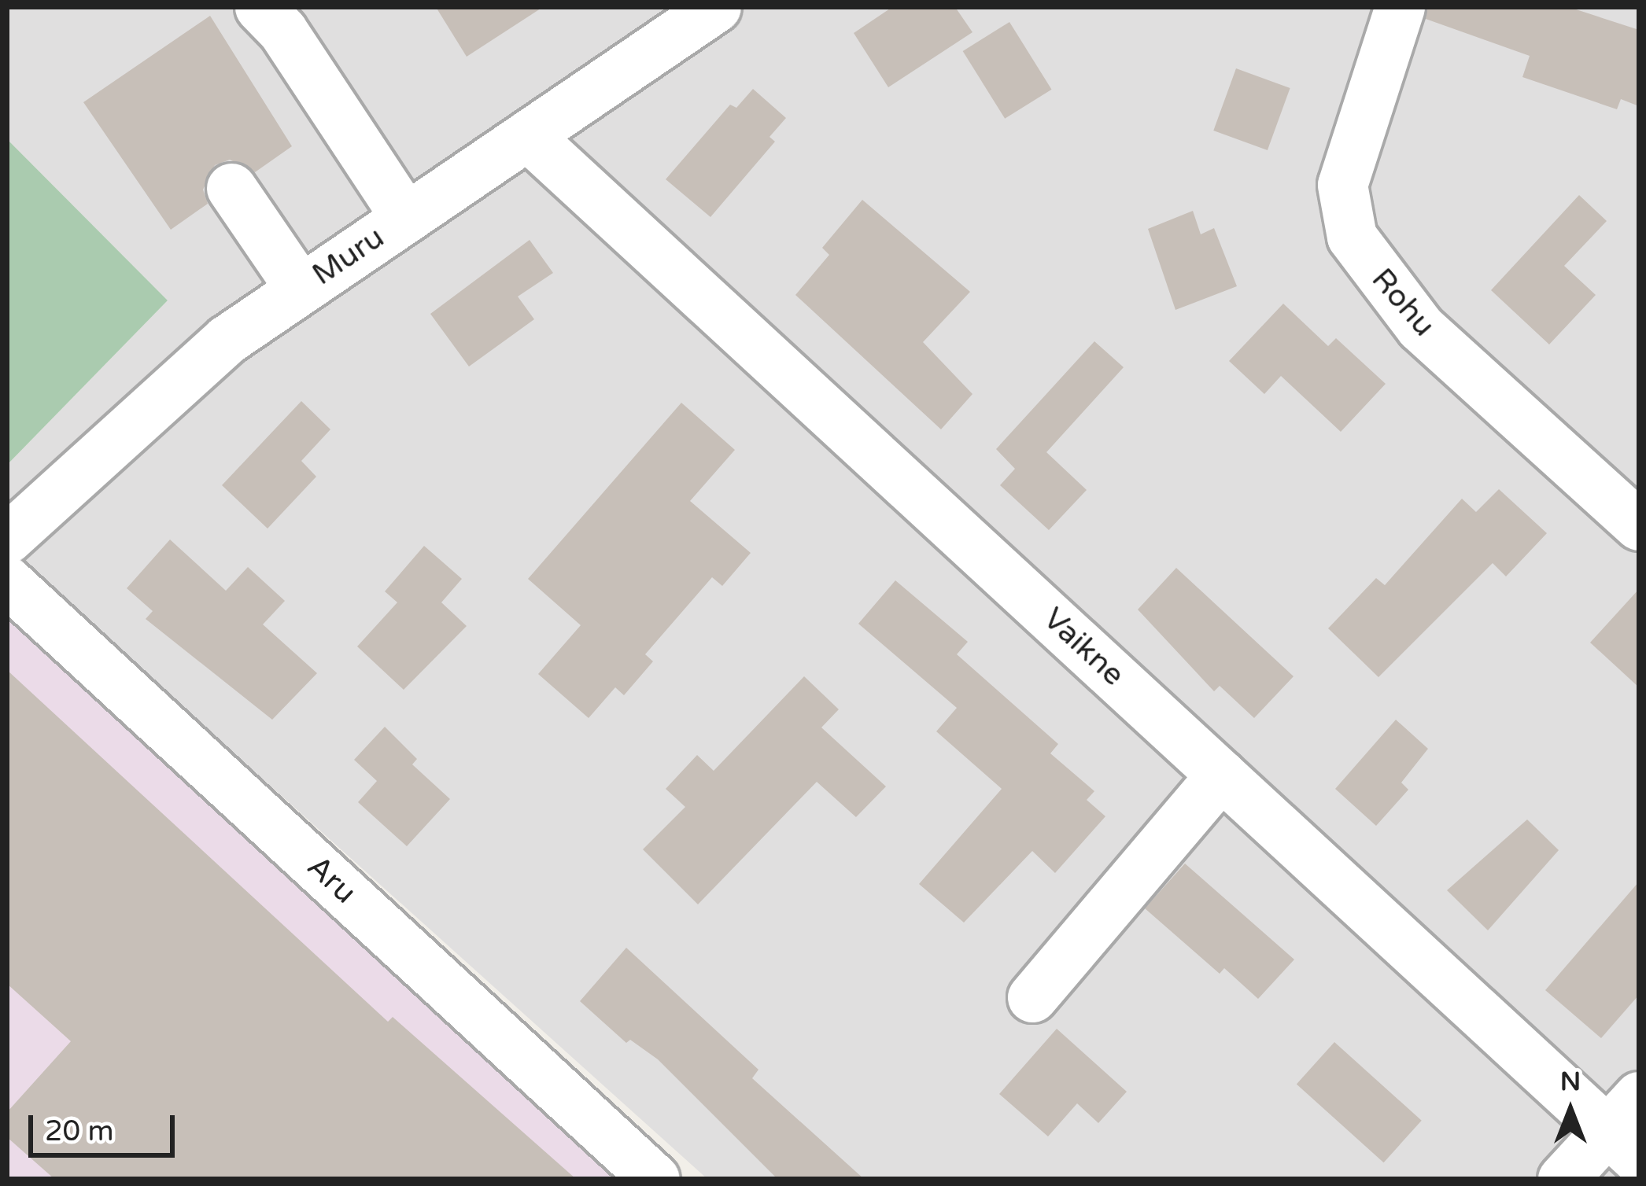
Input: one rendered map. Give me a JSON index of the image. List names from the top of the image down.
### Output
{
  "streets": {
    "street": [
      "Muru",
      "Rohu",
      "Vaikne",
      "Aru"
    ]
  },
  "crossings": [
    ["Muru", "Vaikne"]
  ],
  "scale_bar": "20 m",
  "north": "top"
}
